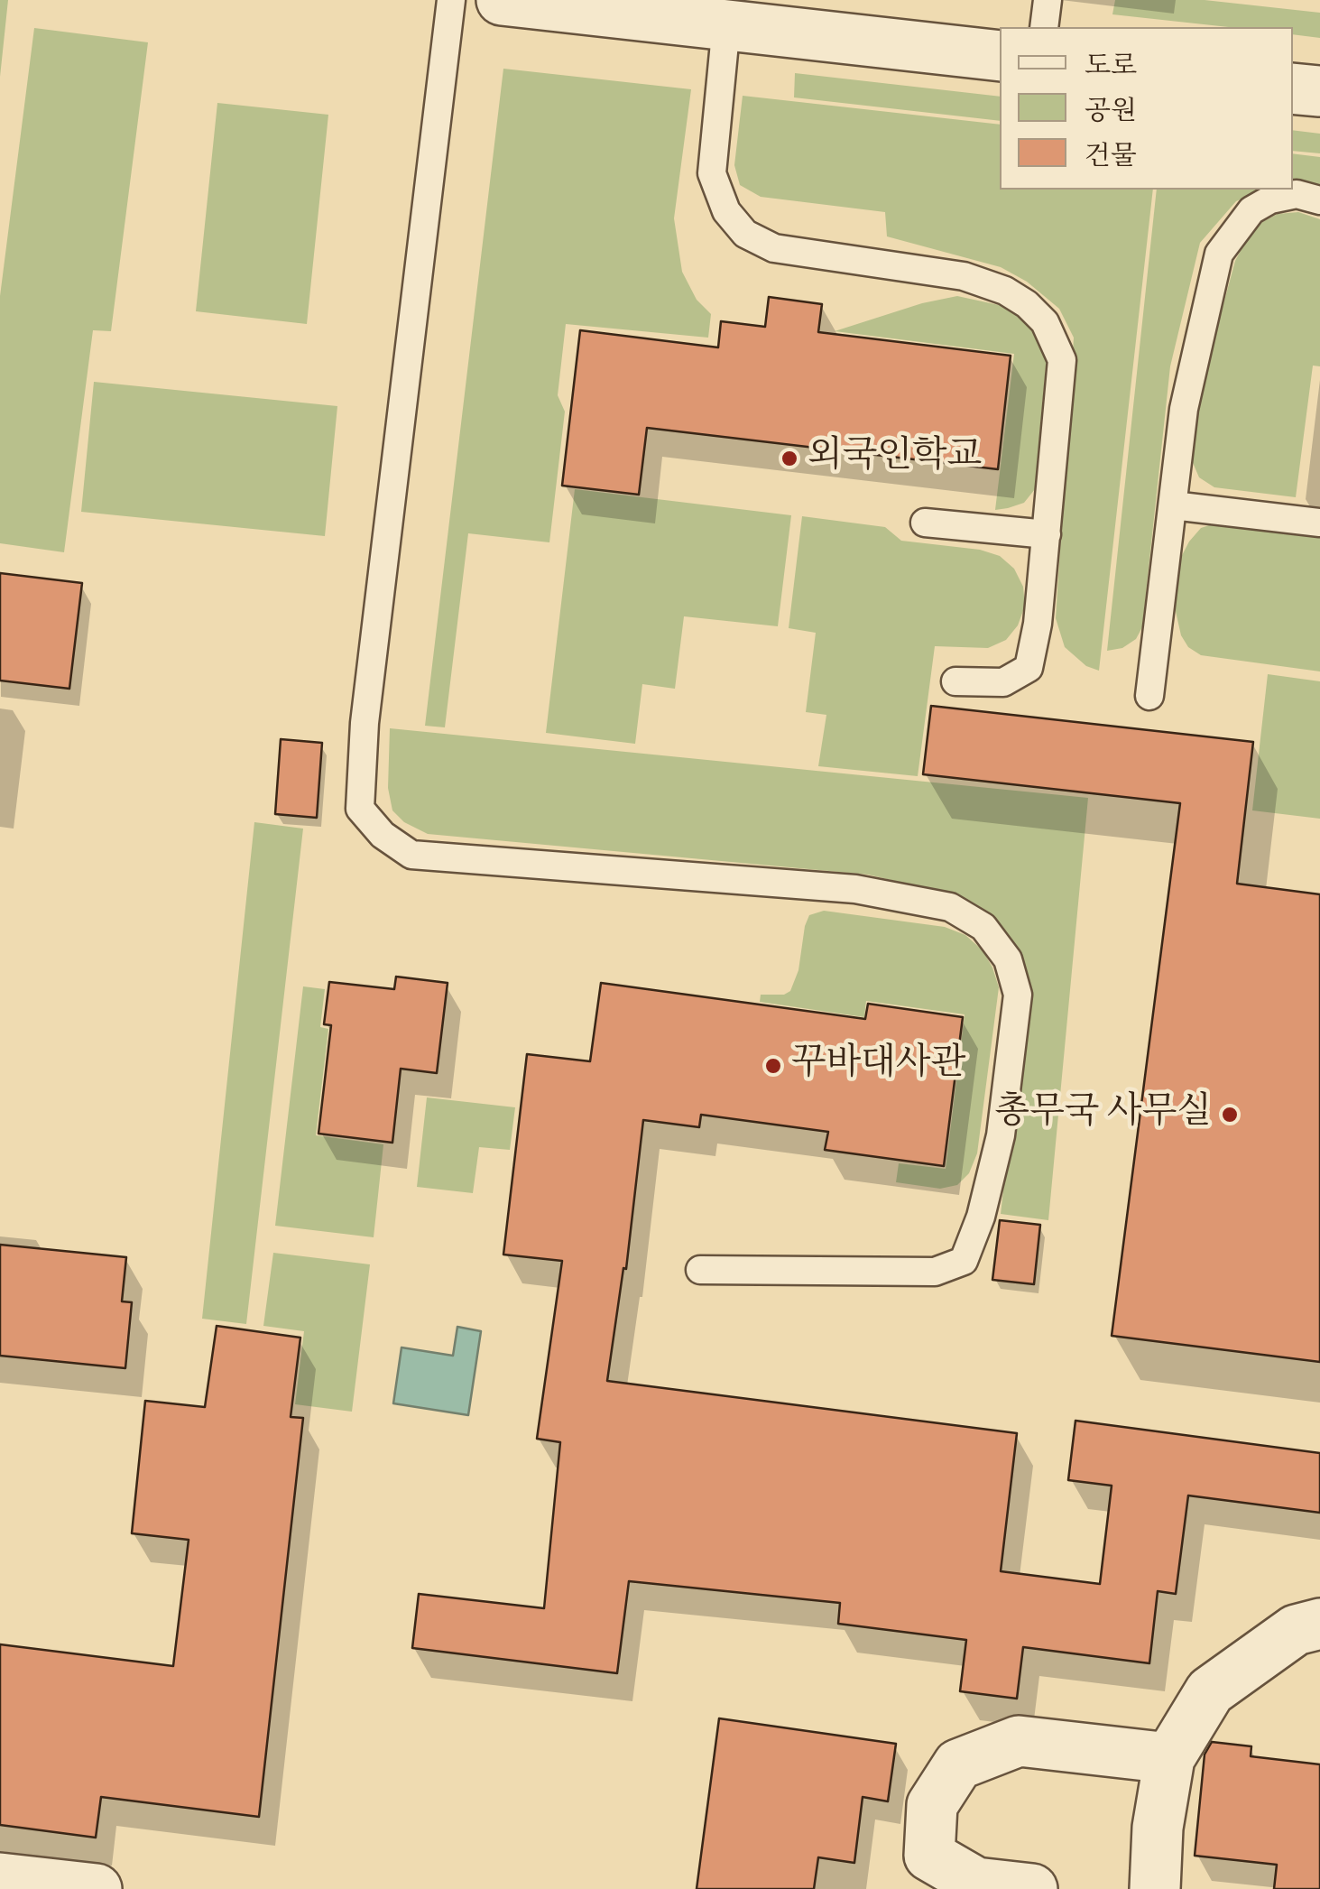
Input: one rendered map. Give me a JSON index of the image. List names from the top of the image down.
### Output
{
  "places": ["외국인학교", "꾸바대사관", "총무국 사무실"],
  "legend": ["도로", "공원", "건물"]
}
